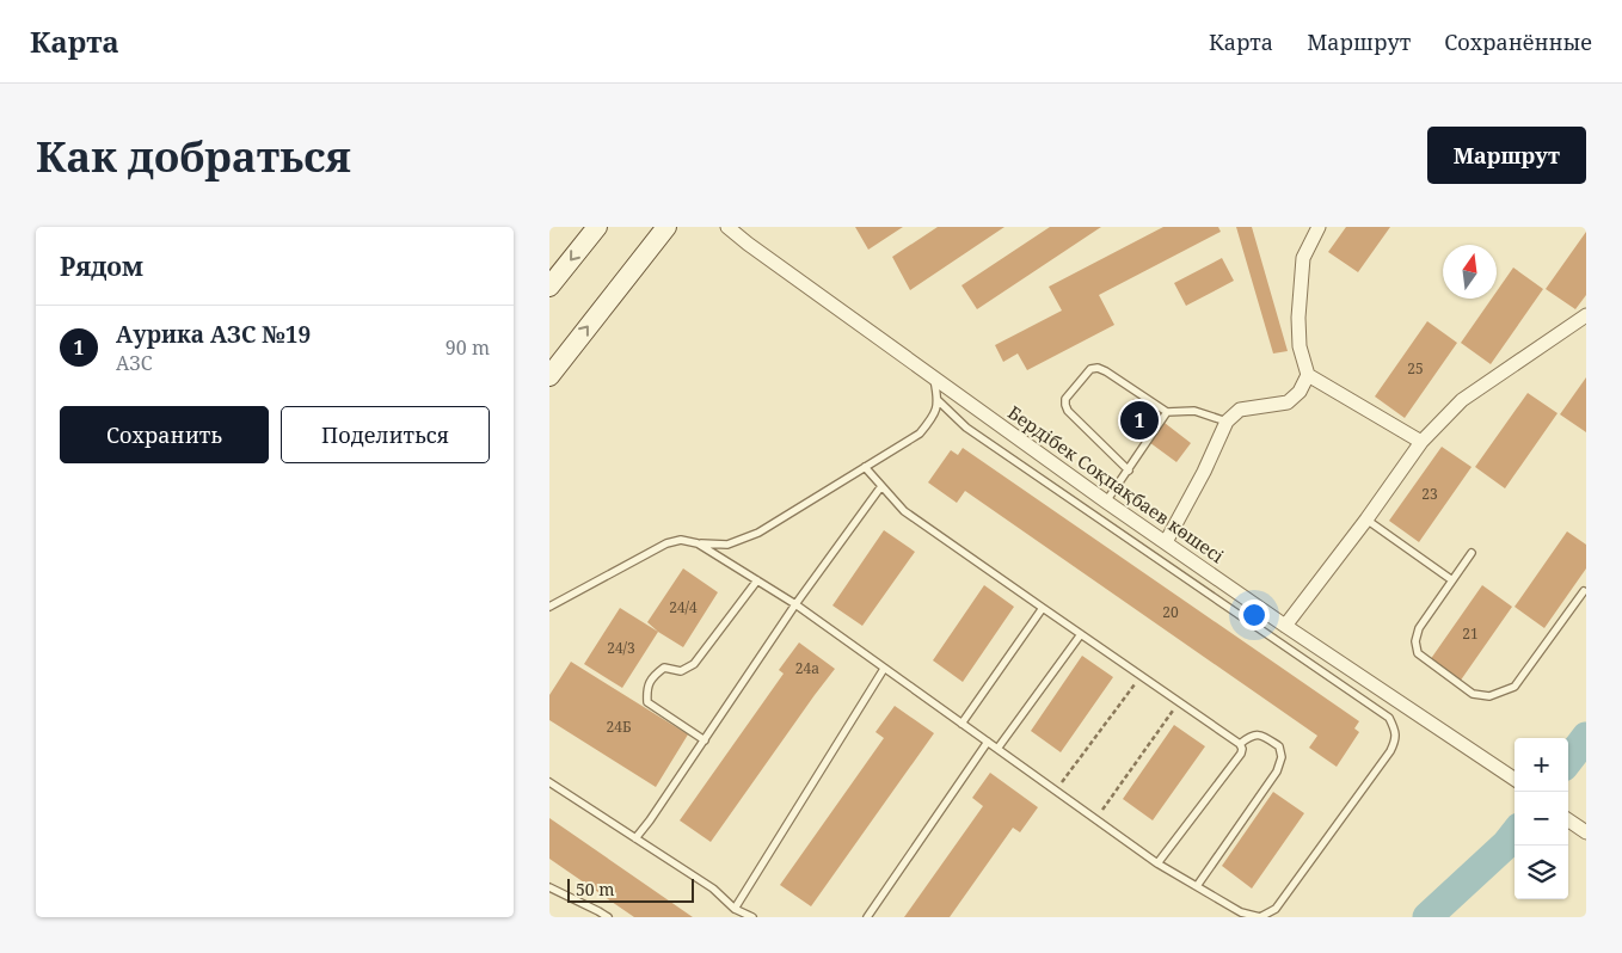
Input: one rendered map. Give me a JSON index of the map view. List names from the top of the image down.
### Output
{
  "streets": {
    "street": ["Бердібек Соқпақбаев көшесі"]
  },
  "house_numbers": [
    "25",
    "23",
    "24/4",
    "20",
    "21",
    "24/3",
    "24а",
    "24Б"
  ],
  "scale_bar": "50 m",
  "north": "top",
  "page": {
    "header": "Карта",
    "nav": ["Карта", "Маршрут", "Сохранённые"],
    "buttons": [
      "Маршрут",
      ["Сохранить", "Поделиться"]
    ],
    "title": "Как добраться",
    "heading": "Рядом",
    "list": [
      {
        "mark": "1",
        "name": "Аурика АЗС №19",
        "note": "АЗС",
        "value": "90 m"
      }
    ],
    "pins": "1",
    "map_buttons": ["+", "−"],
    "scale": "50 m"
  }
}
